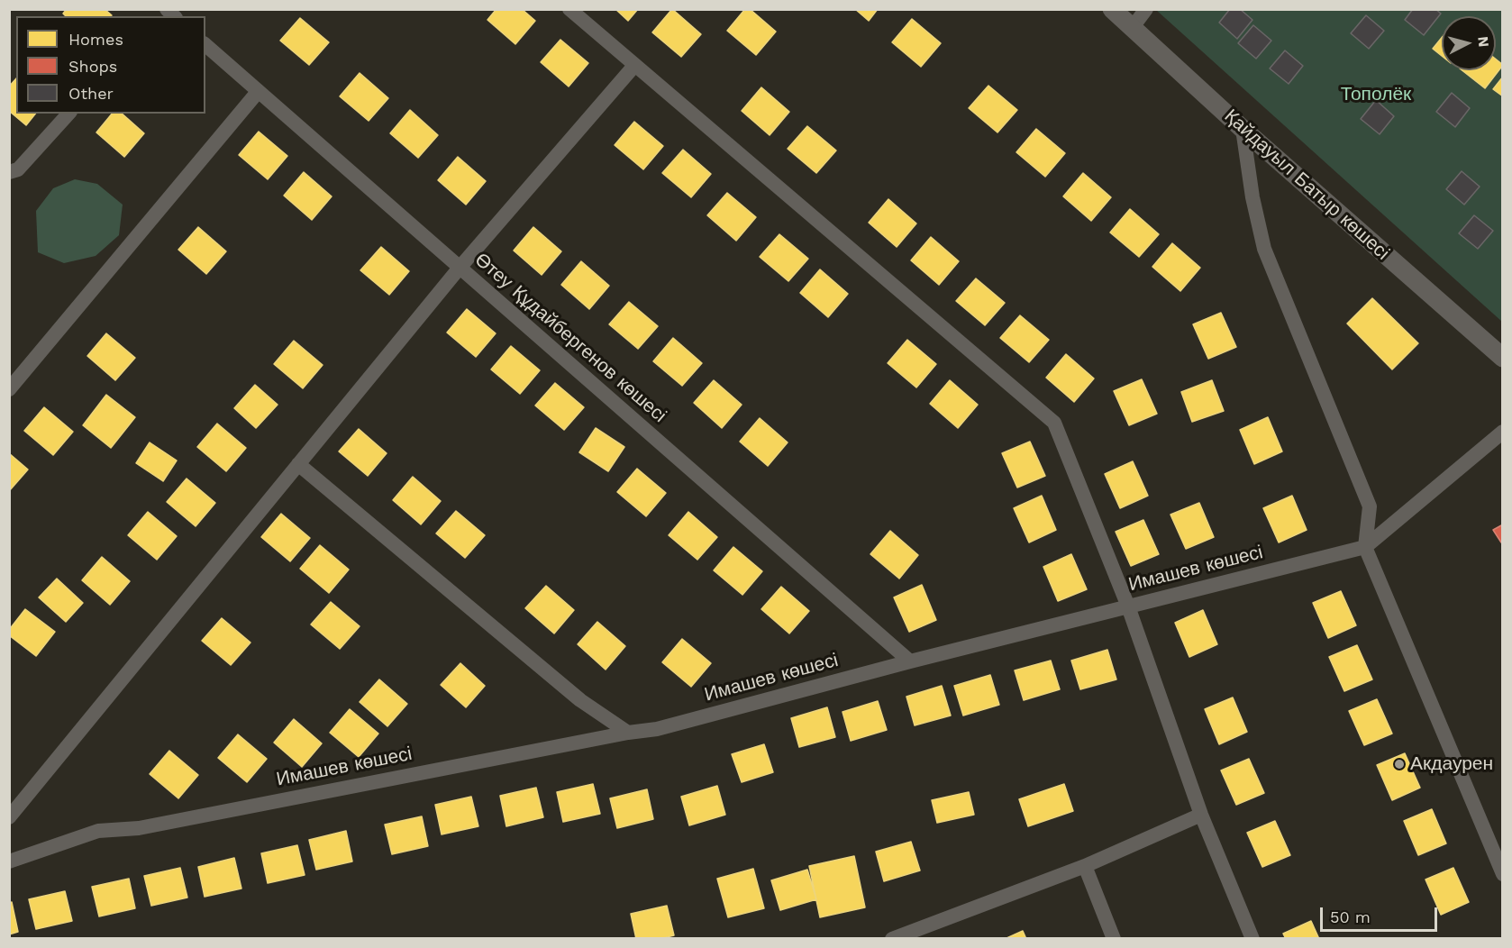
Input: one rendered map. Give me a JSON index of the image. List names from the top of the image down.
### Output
{
  "streets": {
    "street": ["Қайдауыл Батыр көшесі", "Өтеу Құдайбергенов көшесі", "Имашев көшесі"]
  },
  "crossings": [
    ["Өтеу Құдайбергенов көшесі", "Имашев көшесі"]
  ],
  "parks": ["Тополёк"],
  "places": ["Акдаурен"],
  "legend": ["Homes", "Shops", "Other"],
  "scale_bar": "50 m",
  "north": "right"
}
